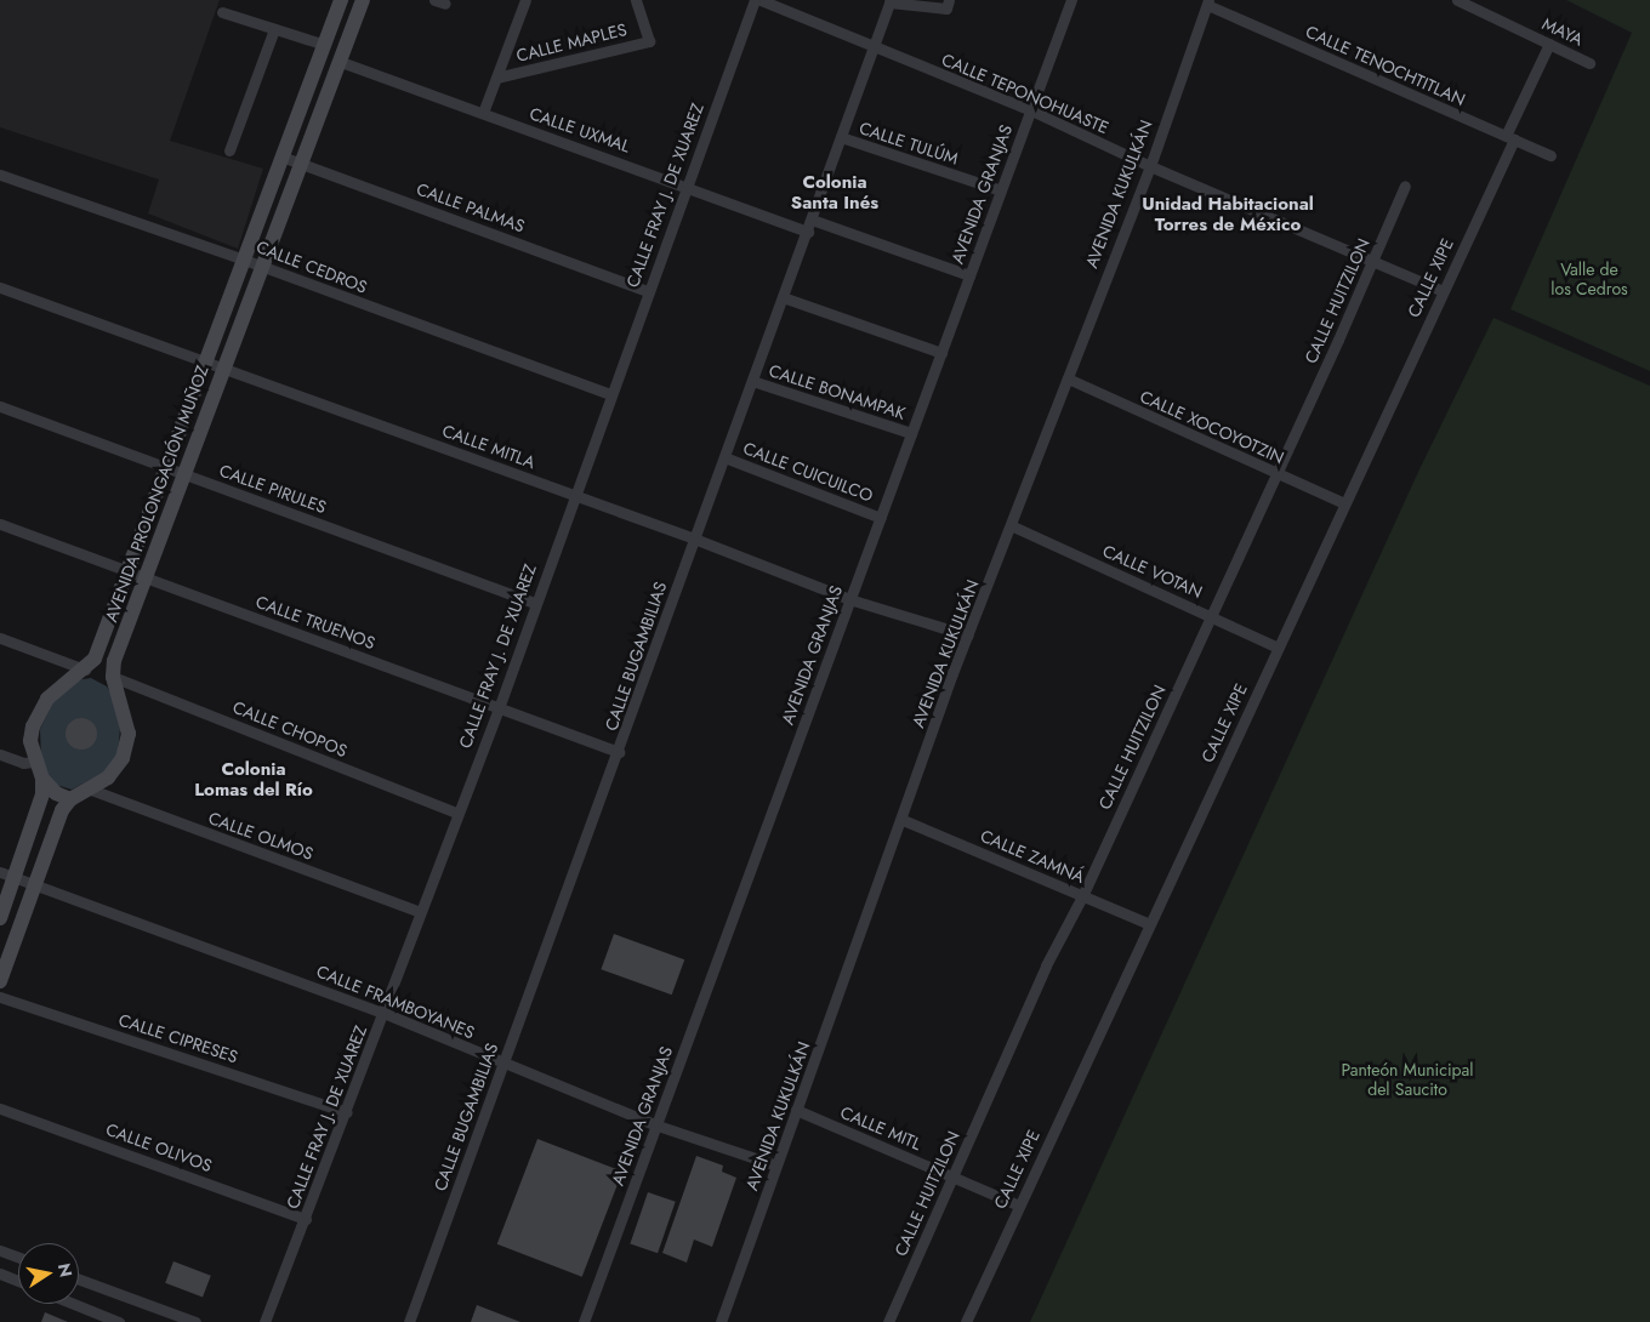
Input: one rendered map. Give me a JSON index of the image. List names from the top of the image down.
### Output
{
  "streets": {
    "street": [
      "MAYA",
      "CALLE MAPLES",
      "CALLE TENOCHTITLAN",
      "CALLE TEPONOHUASTE",
      "CALLE UXMAL",
      "CALLE TULÚM",
      "AVENIDA GRANJAS",
      "AVENIDA KUKULKÁN",
      "CALLE FRAY J. DE XUAREZ",
      "CALLE PALMAS",
      "CALLE CEDROS",
      "CALLE XIPE",
      "CALLE HUITZILON",
      "CALLE BONAMPAK",
      "CALLE XOCOYOTZIN",
      "CALLE MITLA",
      "CALLE CUICUILCO",
      "CALLE PIRULES",
      "AVENIDA PROLONGACIÓN MUÑOZ",
      "CALLE VOTAN",
      "CALLE TRUENOS",
      "CALLE BUGAMBILIAS",
      "CALLE CHOPOS",
      "CALLE OLMOS",
      "CALLE ZAMNÁ",
      "CALLE FRAMBOYANES",
      "CALLE CIPRESES",
      "CALLE MITL",
      "CALLE OLIVOS"
    ]
  },
  "crossings": [
    ["MAYA", "CALLE XIPE"],
    ["CALLE TENOCHTITLAN", "AVENIDA KUKULKÁN"],
    ["CALLE TENOCHTITLAN", "CALLE XIPE"],
    ["CALLE TEPONOHUASTE", "AVENIDA GRANJAS"],
    ["CALLE TEPONOHUASTE", "AVENIDA KUKULKÁN"],
    ["CALLE TEPONOHUASTE", "CALLE XIPE"],
    ["CALLE TEPONOHUASTE", "CALLE HUITZILON"],
    ["CALLE TEPONOHUASTE", "CALLE BUGAMBILIAS"],
    ["CALLE UXMAL", "CALLE FRAY J. DE XUAREZ"],
    ["CALLE UXMAL", "AVENIDA PROLONGACIÓN MUÑOZ"],
    ["CALLE UXMAL", "CALLE BUGAMBILIAS"],
    ["CALLE TULÚM", "AVENIDA GRANJAS"],
    ["CALLE TULÚM", "CALLE BUGAMBILIAS"],
    ["AVENIDA GRANJAS", "CALLE BONAMPAK"],
    ["AVENIDA GRANJAS", "CALLE MITLA"],
    ["AVENIDA GRANJAS", "CALLE CUICUILCO"],
    ["AVENIDA GRANJAS", "CALLE FRAMBOYANES"],
    ["AVENIDA KUKULKÁN", "CALLE XOCOYOTZIN"],
    ["AVENIDA KUKULKÁN", "CALLE MITLA"],
    ["AVENIDA KUKULKÁN", "CALLE VOTAN"],
    ["AVENIDA KUKULKÁN", "CALLE ZAMNÁ"],
    ["AVENIDA KUKULKÁN", "CALLE FRAMBOYANES"],
    ["AVENIDA KUKULKÁN", "CALLE MITL"],
    ["CALLE FRAY J. DE XUAREZ", "CALLE PALMAS"],
    ["CALLE FRAY J. DE XUAREZ", "CALLE CEDROS"],
    ["CALLE FRAY J. DE XUAREZ", "CALLE MITLA"],
    ["CALLE FRAY J. DE XUAREZ", "CALLE PIRULES"],
    ["CALLE FRAY J. DE XUAREZ", "CALLE TRUENOS"],
    ["CALLE FRAY J. DE XUAREZ", "CALLE CHOPOS"],
    ["CALLE FRAY J. DE XUAREZ", "CALLE OLMOS"],
    ["CALLE FRAY J. DE XUAREZ", "CALLE FRAMBOYANES"],
    ["CALLE FRAY J. DE XUAREZ", "CALLE CIPRESES"],
    ["CALLE FRAY J. DE XUAREZ", "CALLE OLIVOS"],
    ["CALLE PALMAS", "AVENIDA PROLONGACIÓN MUÑOZ"],
    ["CALLE CEDROS", "AVENIDA PROLONGACIÓN MUÑOZ"],
    ["CALLE XIPE", "CALLE XOCOYOTZIN"],
    ["CALLE XIPE", "CALLE VOTAN"],
    ["CALLE XIPE", "CALLE ZAMNÁ"],
    ["CALLE XIPE", "CALLE MITL"],
    ["CALLE HUITZILON", "CALLE XOCOYOTZIN"],
    ["CALLE HUITZILON", "CALLE VOTAN"],
    ["CALLE HUITZILON", "CALLE ZAMNÁ"],
    ["CALLE HUITZILON", "CALLE MITL"],
    ["CALLE BONAMPAK", "CALLE BUGAMBILIAS"],
    ["CALLE MITLA", "AVENIDA PROLONGACIÓN MUÑOZ"],
    ["CALLE MITLA", "CALLE BUGAMBILIAS"],
    ["CALLE CUICUILCO", "CALLE BUGAMBILIAS"],
    ["CALLE PIRULES", "AVENIDA PROLONGACIÓN MUÑOZ"],
    ["AVENIDA PROLONGACIÓN MUÑOZ", "CALLE TRUENOS"],
    ["AVENIDA PROLONGACIÓN MUÑOZ", "CALLE CHOPOS"],
    ["AVENIDA PROLONGACIÓN MUÑOZ", "CALLE OLMOS"],
    ["CALLE TRUENOS", "CALLE BUGAMBILIAS"],
    ["CALLE BUGAMBILIAS", "CALLE FRAMBOYANES"],
    ["CALLE CHOPOS", "CALLE OLMOS"]
  ],
  "districts": ["Colonia Santa Inés", "Unidad Habitacional Torres de México", "Colonia Lomas del Río"],
  "parks": ["Valle de los Cedros", "Panteón Municipal del Saucito"],
  "north": "right"
}
